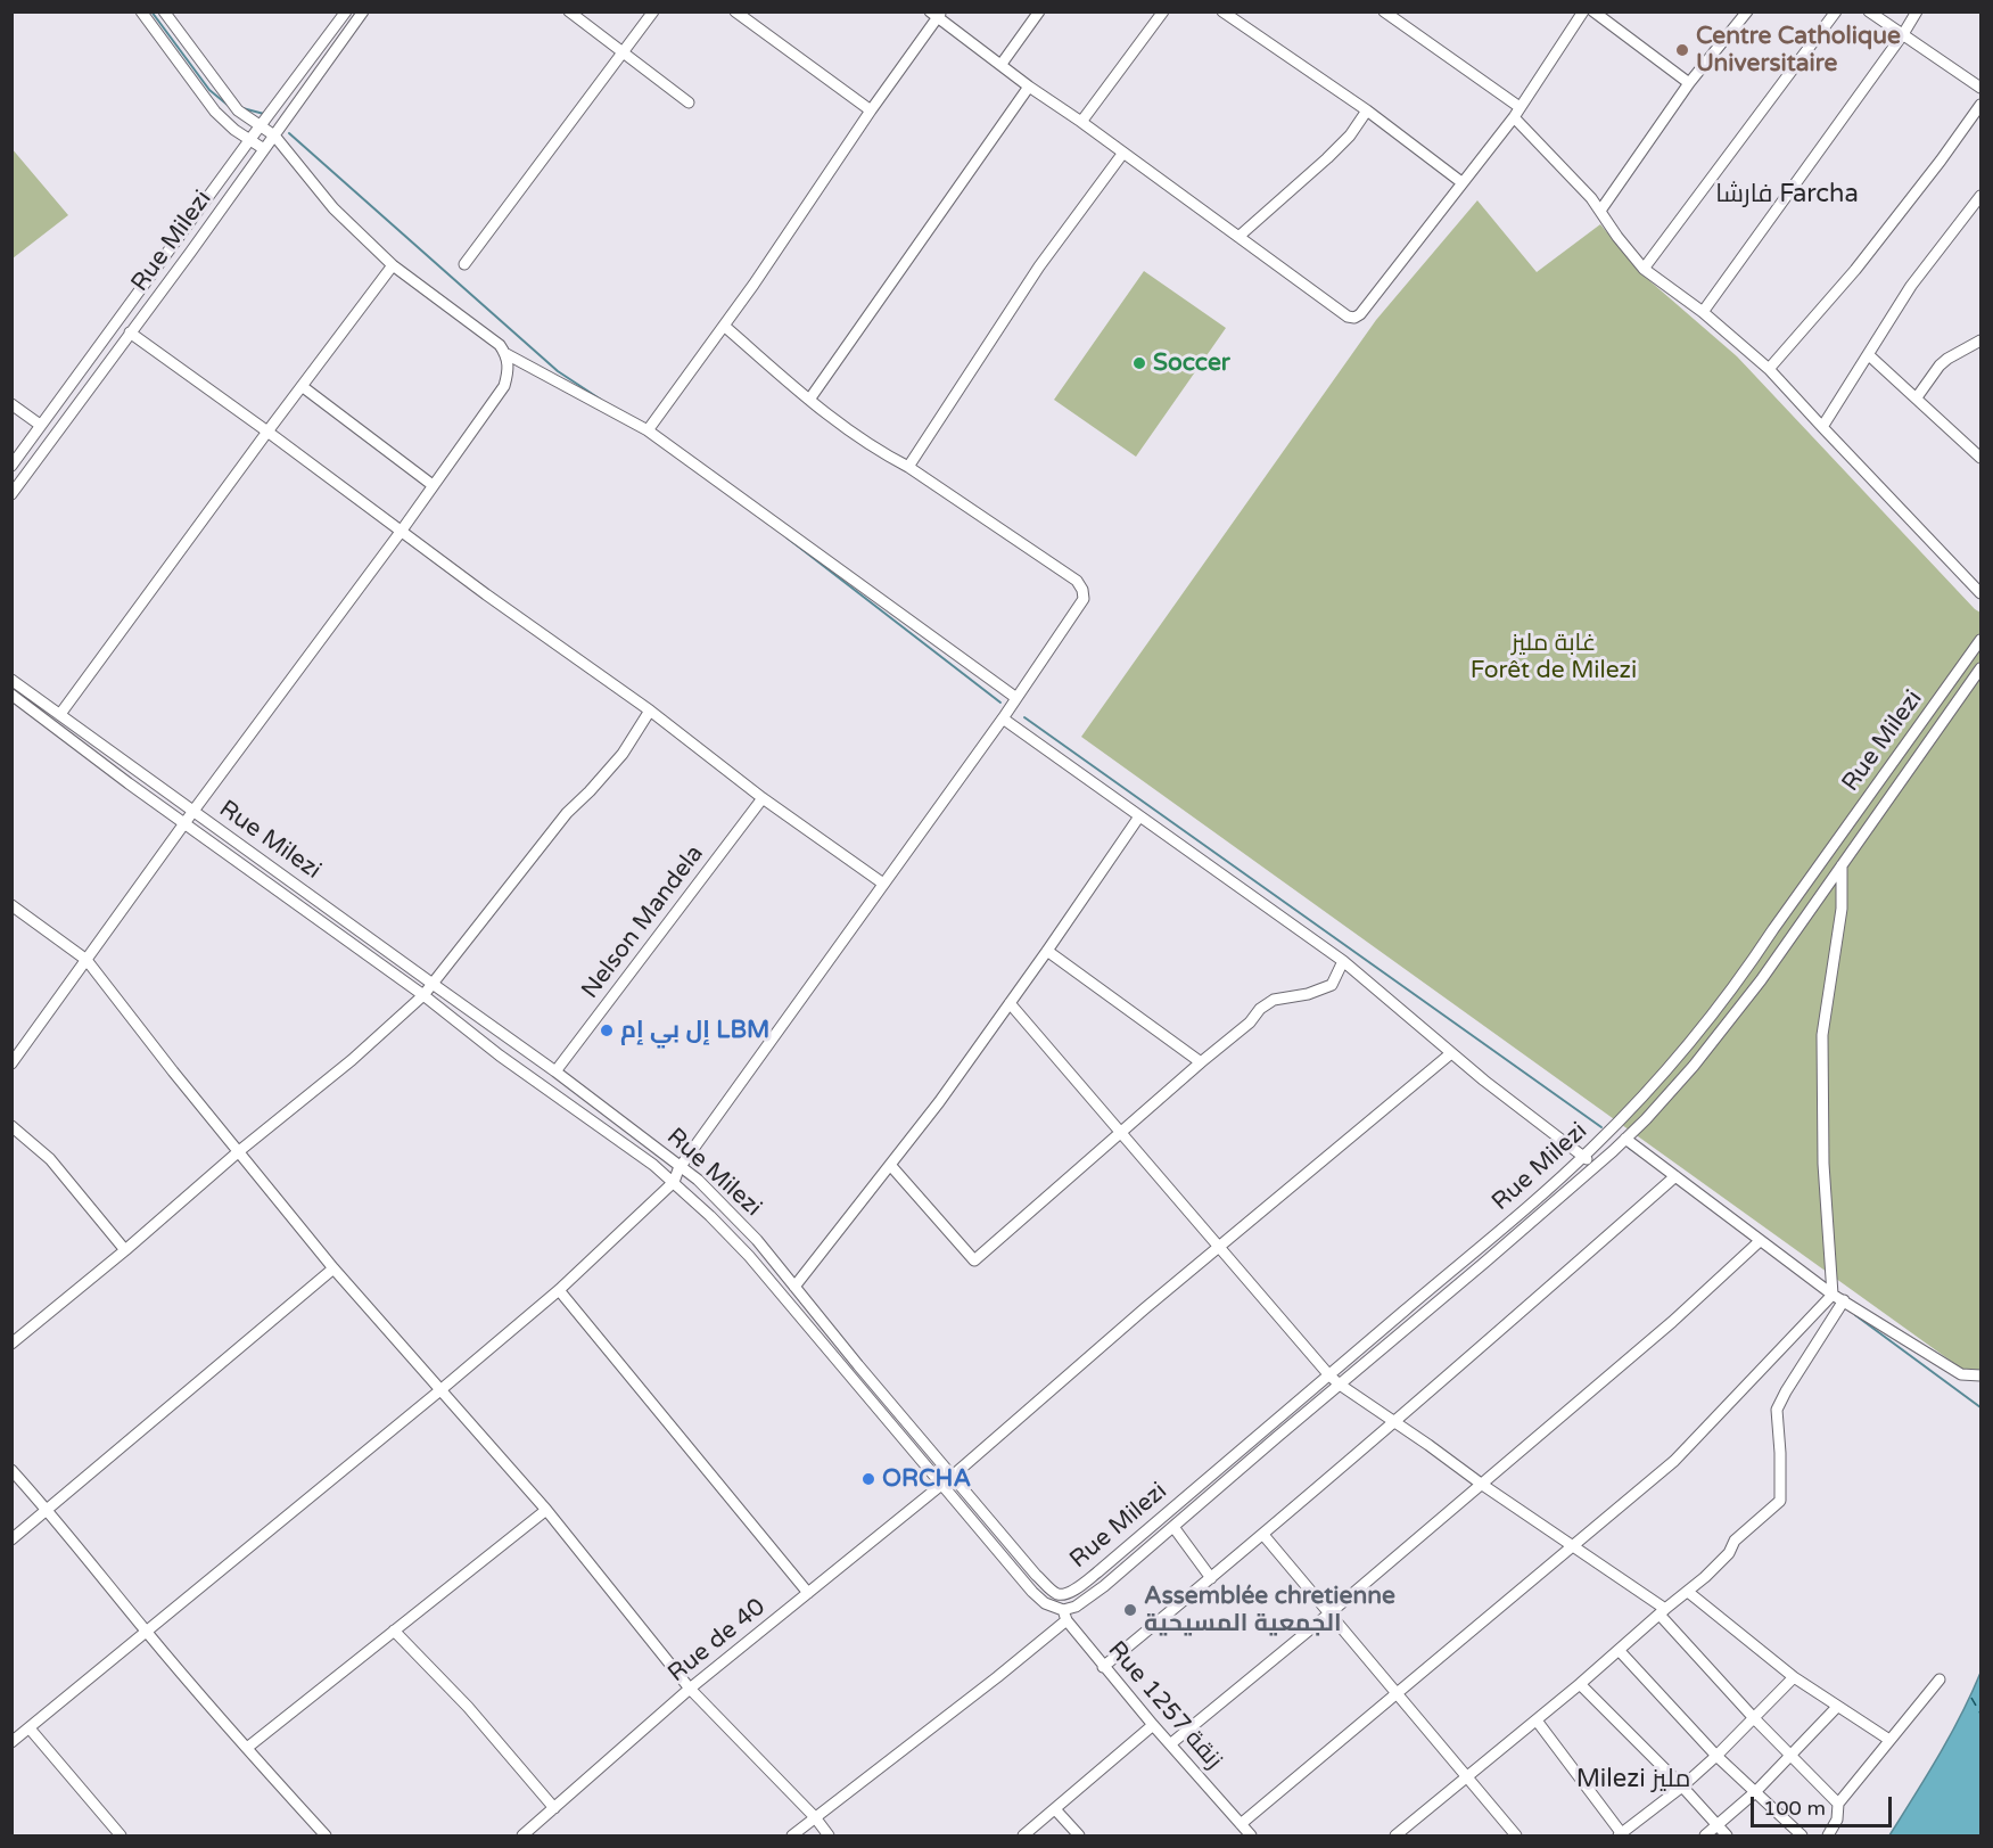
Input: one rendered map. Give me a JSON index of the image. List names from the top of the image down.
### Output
{
  "streets": {
    "street": [
      "Rue Milezi",
      "Nelson Mandela",
      "Rue de 40",
      "Rue 1257 زنقة"
    ]
  },
  "crossings": [
    ["Rue Milezi", "Nelson Mandela"],
    ["Rue Milezi", "Rue de 40"],
    ["Rue Milezi", "Rue 1257 زنقة"]
  ],
  "districts": ["فارشا Farcha", "Milezi مليز"],
  "parks": ["غابة مليز Forêt de Milezi"],
  "places": [
    "Centre Catholique Universitaire",
    "Soccer",
    "إل بي إم LBM",
    "ORCHA",
    "Assemblée chretienne الجمعية المسيحية"
  ],
  "scale_bar": "100 m"
}
